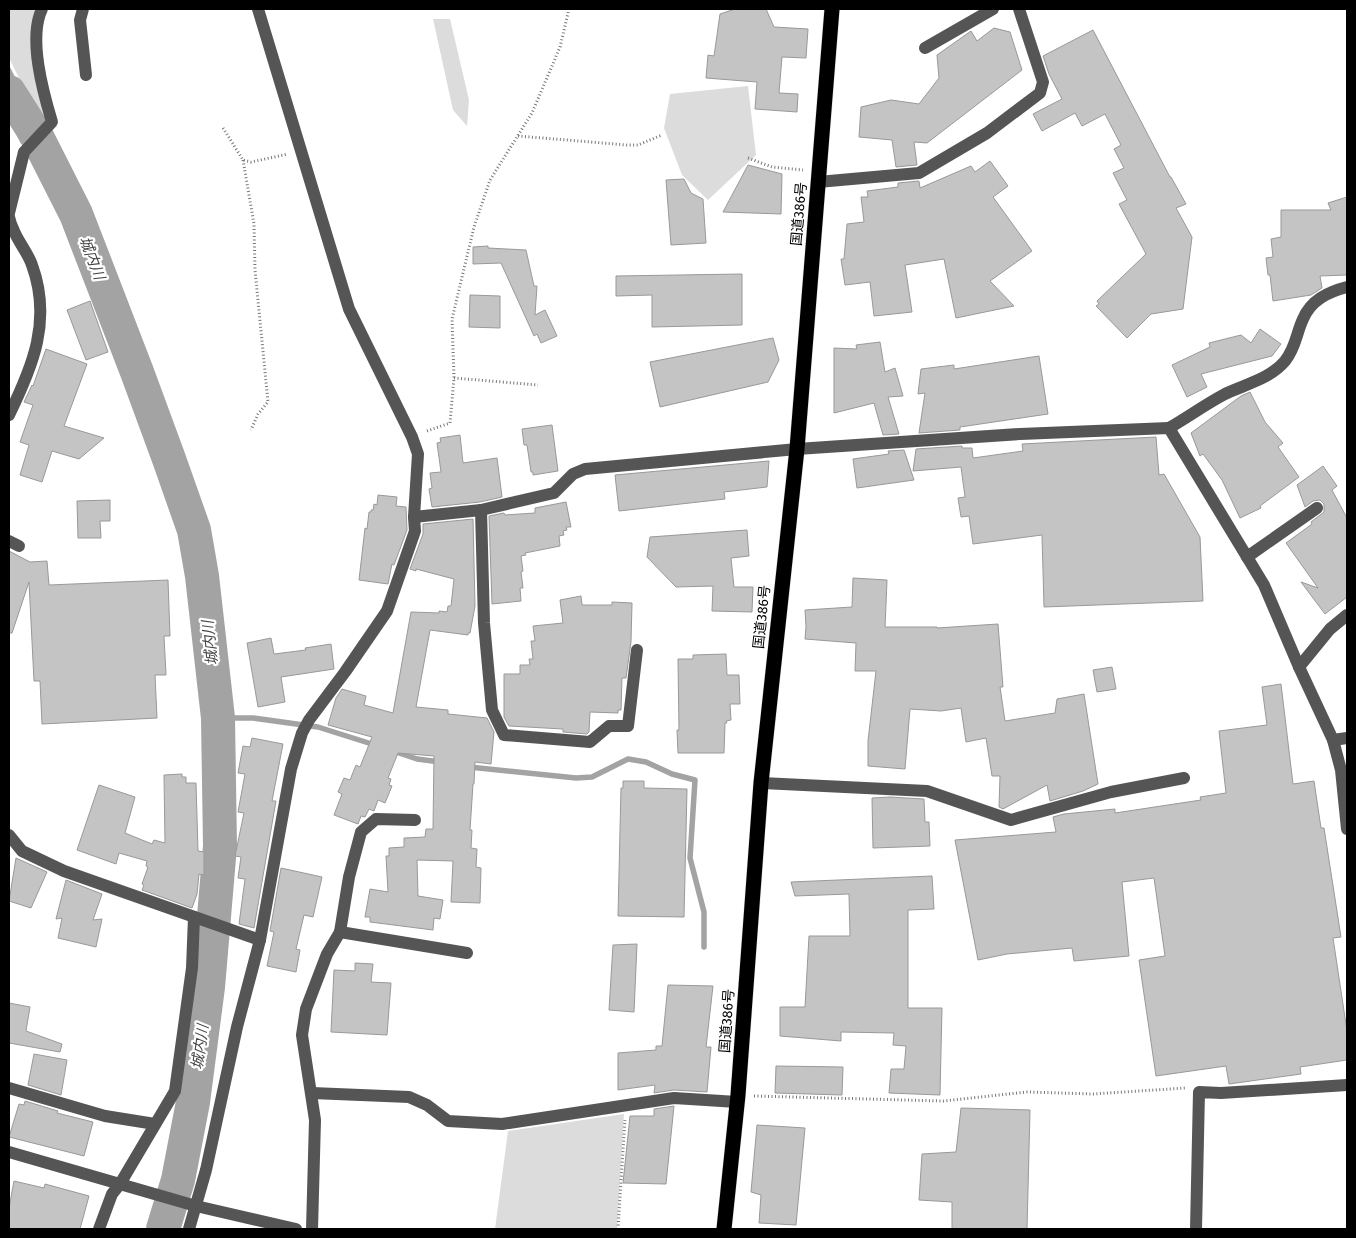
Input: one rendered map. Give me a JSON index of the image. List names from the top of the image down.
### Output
{
  "streets": {
    "highway": ["国道386号"]
  },
  "water": ["城内川"]
}
